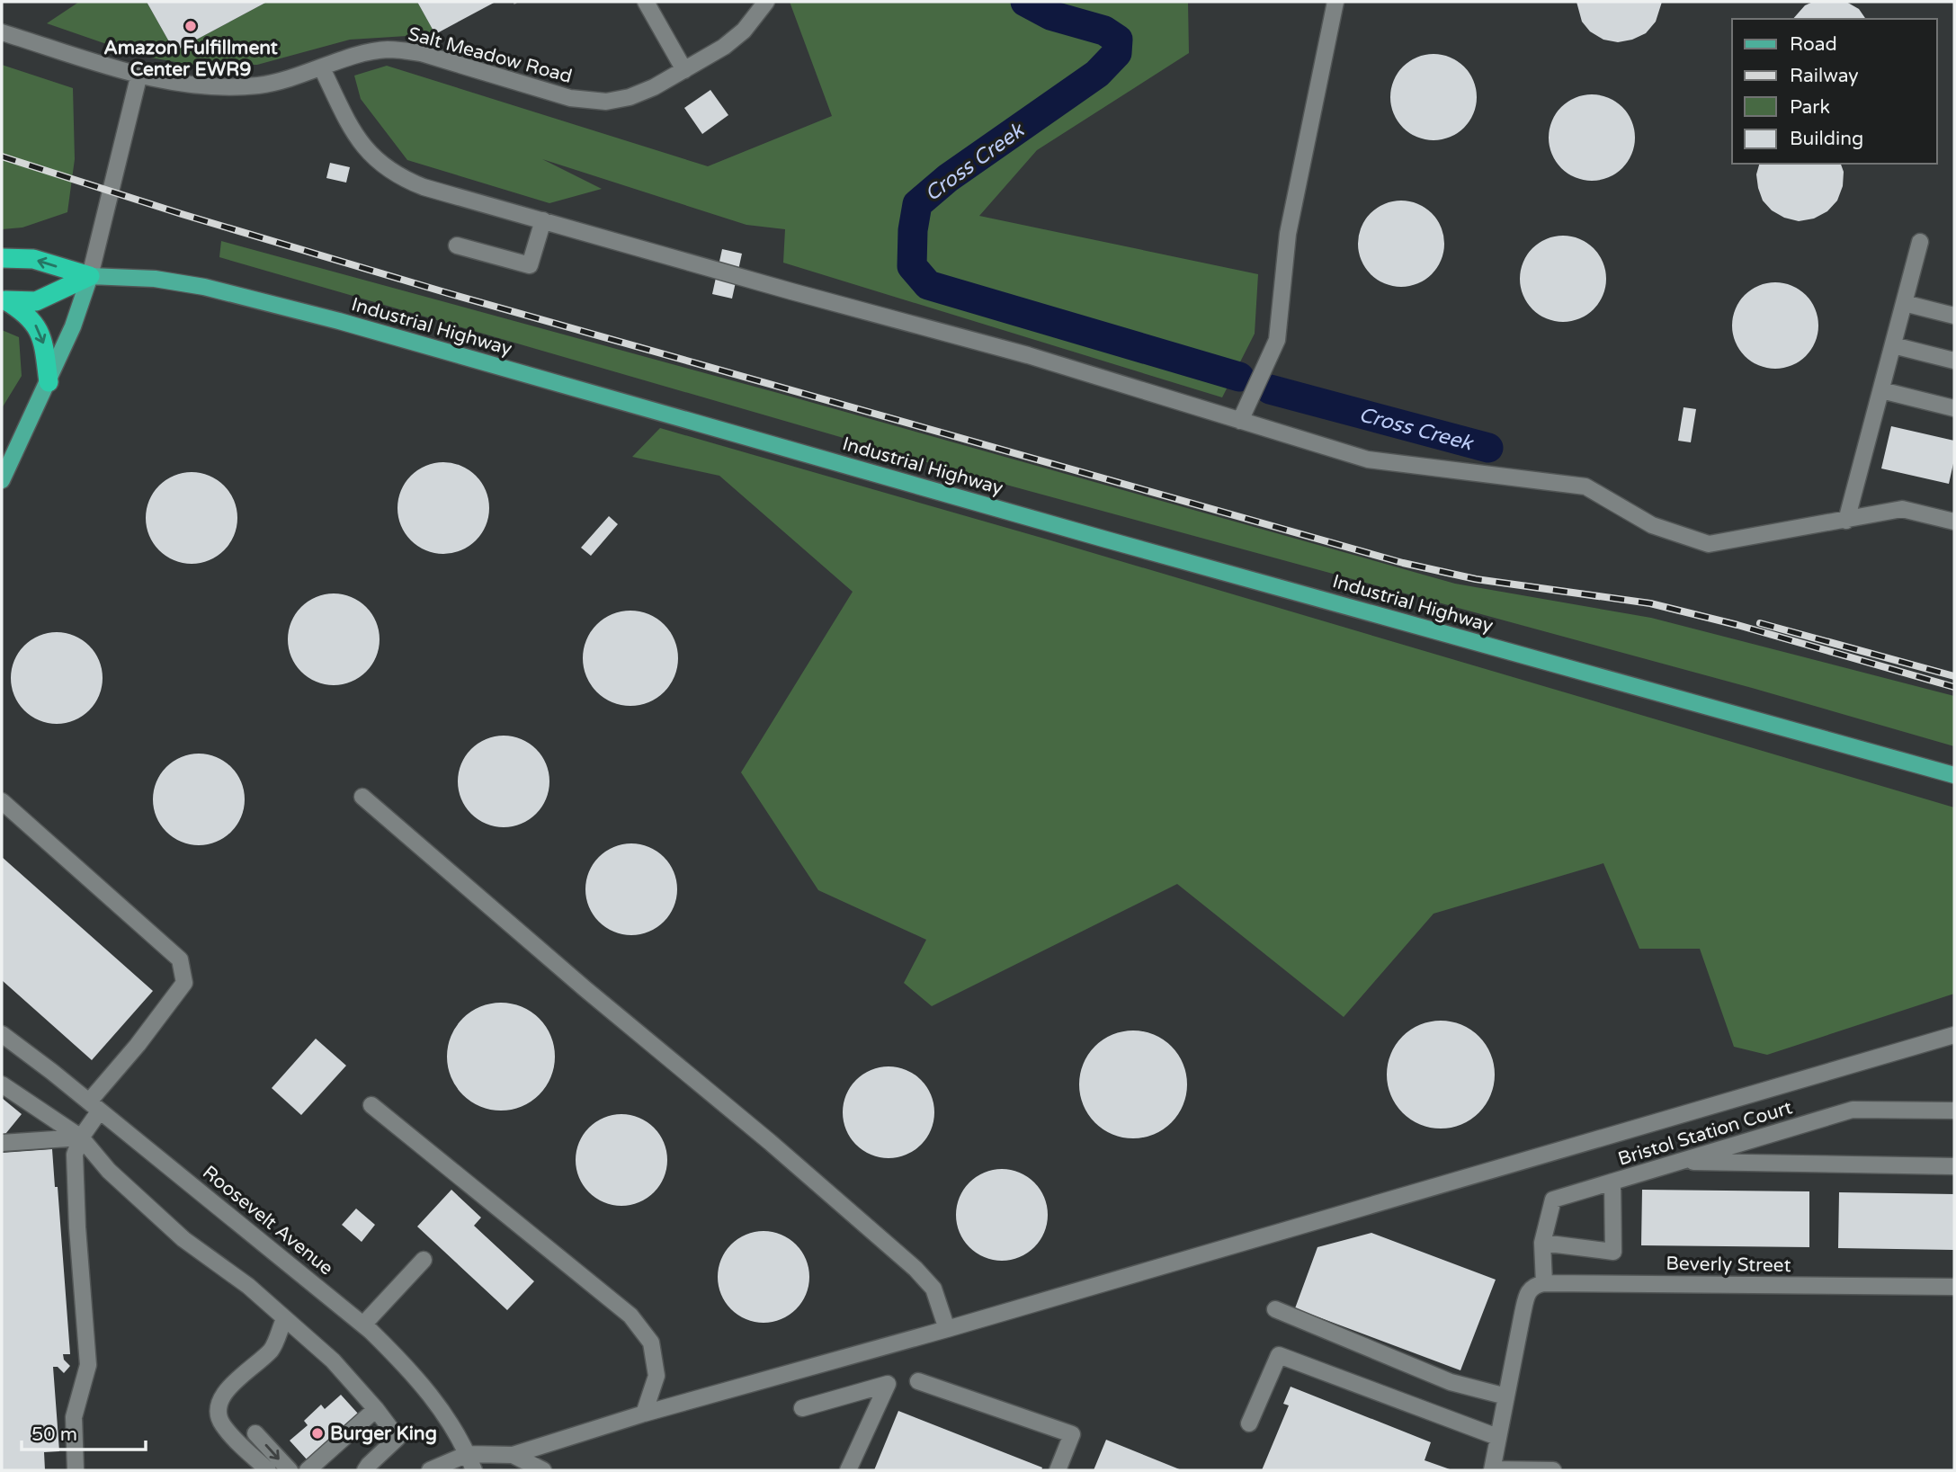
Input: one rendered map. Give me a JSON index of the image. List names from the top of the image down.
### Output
{
  "streets": {
    "main road": ["Industrial Highway"],
    "street": [
      "Salt Meadow Road",
      "Bristol Station Court",
      "Roosevelt Avenue",
      "Beverly Street"
    ]
  },
  "crossings": [
    ["Bristol Station Court", "Beverly Street"]
  ],
  "water": ["Cross Creek"],
  "places": ["Amazon Fulfillment Center EWR9", "Burger King"],
  "legend": [
    "Road",
    "Railway",
    "Park",
    "Building"
  ],
  "scale_bar": "50 m"
}
